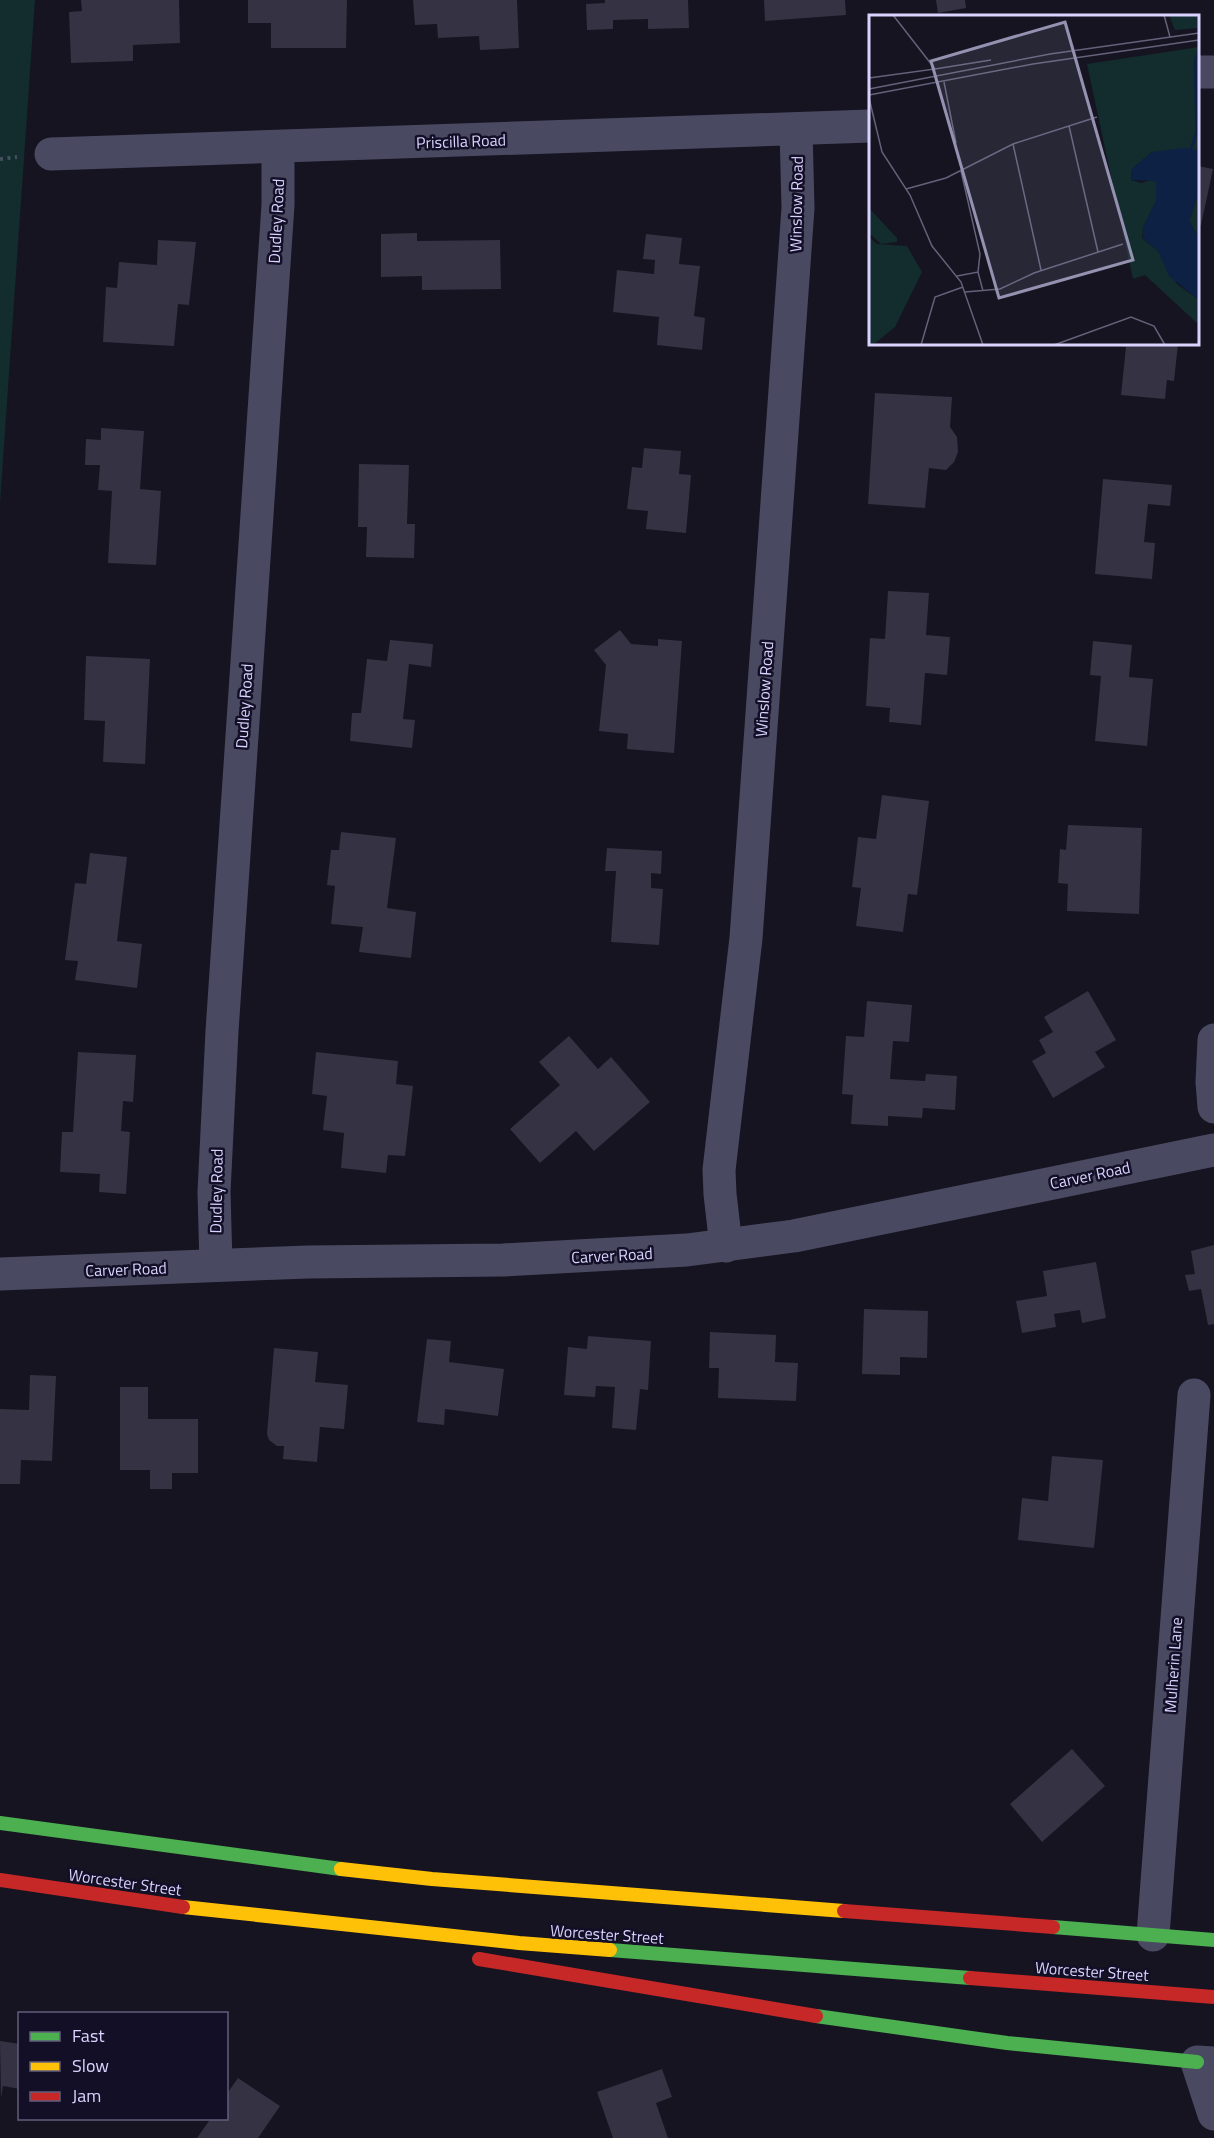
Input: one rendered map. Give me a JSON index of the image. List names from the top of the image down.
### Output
{
  "streets": {
    "highway": ["Worcester Street"],
    "street": [
      "Priscilla Road",
      "Winslow Road",
      "Dudley Road",
      "Carver Road",
      "Mulherin Lane"
    ]
  },
  "crossings": [
    ["Priscilla Road", "Winslow Road"],
    ["Priscilla Road", "Dudley Road"],
    ["Winslow Road", "Carver Road"],
    ["Dudley Road", "Carver Road"]
  ],
  "legend": ["Fast", "Slow", "Jam"]
}
